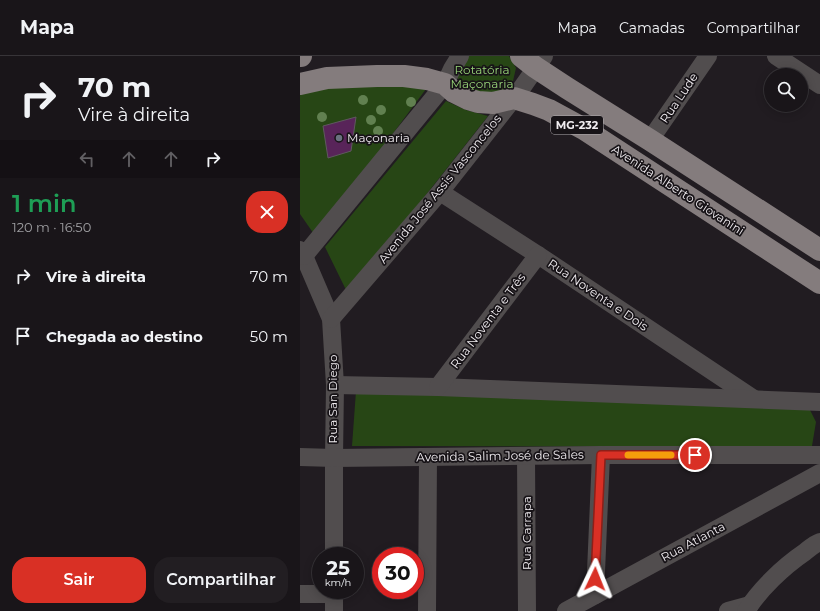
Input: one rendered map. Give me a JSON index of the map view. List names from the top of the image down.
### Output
{
  "streets": {
    "main road": ["MG-232", "Avenida Alberto Giovanini"],
    "street": [
      "Rua Lude",
      "Avenida José Assis Vasconcelos",
      "Rua Noventa e Dois",
      "Rua Noventa e Três",
      "Rua San Diego",
      "Avenida Salim José de Sales",
      "Rua Carrapa",
      "Rua Atlanta"
    ]
  },
  "crossings": [
    ["Rua Lude", "MG-232"],
    ["MG-232", "Avenida José Assis Vasconcelos"],
    ["Avenida José Assis Vasconcelos", "Avenida Alberto Giovanini"],
    ["Avenida José Assis Vasconcelos", "Rua Noventa e Dois"],
    ["Avenida José Assis Vasconcelos", "Rua San Diego"],
    ["Rua Noventa e Dois", "Rua Noventa e Três"],
    ["Rua San Diego", "Avenida Salim José de Sales"],
    ["Avenida Salim José de Sales", "Rua Carrapa"]
  ],
  "parks": ["Rotatória Maçonaria"],
  "places": ["Maçonaria"],
  "page": {
    "header": "Mapa",
    "nav": ["Mapa", "Camadas", "Compartilhar"],
    "turn": ["70 m", "Vire à direita"],
    "heading": ["1 min", "120 m · 16:50"],
    "list": [
      {
        "name": "Vire à direita",
        "value": "70 m"
      },
      {
        "name": "Chegada ao destino",
        "value": "50 m"
      }
    ],
    "speed": "25 km/h",
    "limit": "30",
    "buttons": ["Sair", "Compartilhar"]
  }
}
